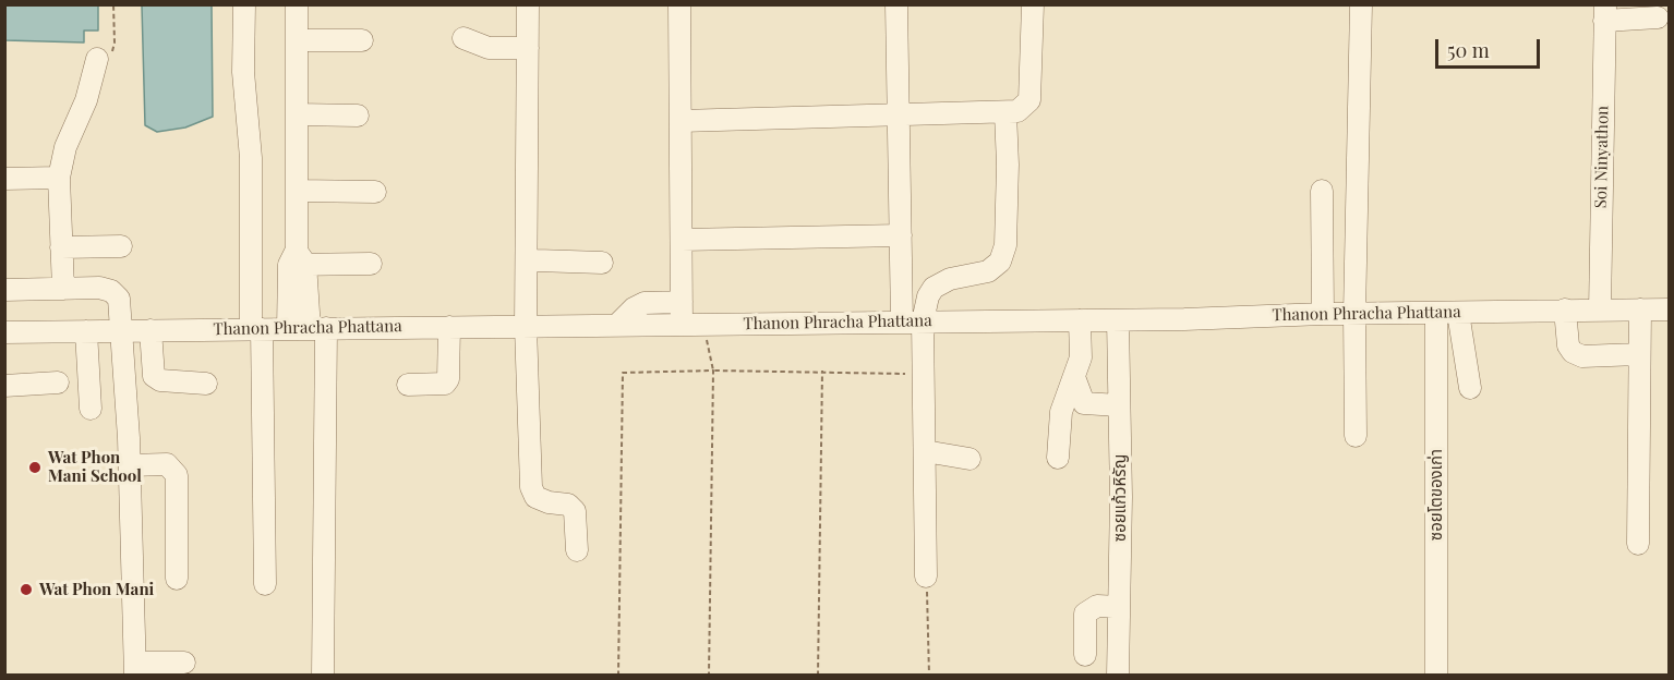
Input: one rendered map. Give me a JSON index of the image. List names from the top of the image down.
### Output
{
  "streets": {
    "street": [
      "Soi Ninyathon",
      "Thanon Phracha Phattana",
      "ซอยโตของเก่า",
      "ซอยแก้วหิรัญ"
    ]
  },
  "crossings": [
    ["Soi Ninyathon", "Thanon Phracha Phattana"],
    ["Thanon Phracha Phattana", "ซอยโตของเก่า"],
    ["Thanon Phracha Phattana", "ซอยแก้วหิรัญ"]
  ],
  "places": ["Wat Phon Mani School", "Wat Phon Mani"],
  "scale_bar": "50 m"
}
